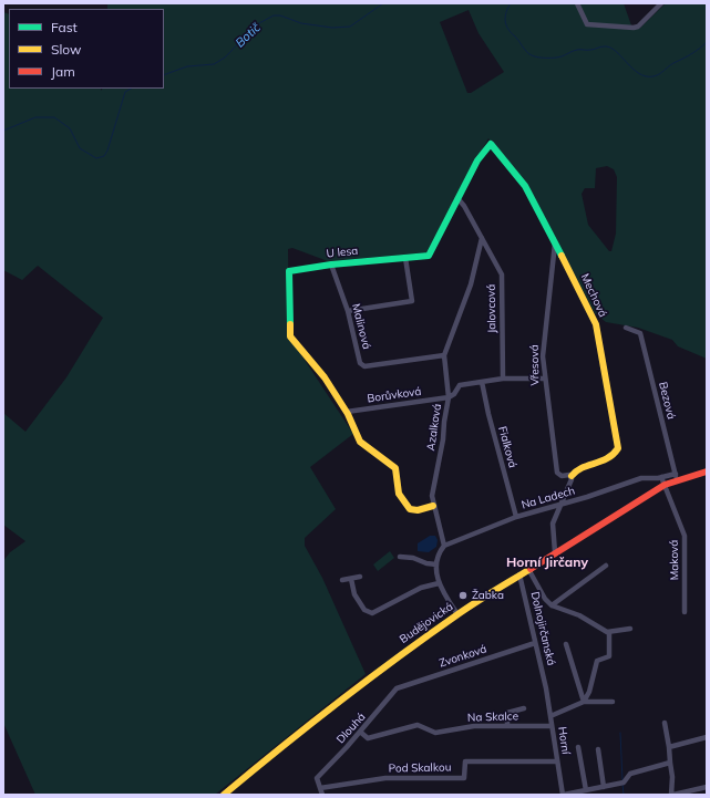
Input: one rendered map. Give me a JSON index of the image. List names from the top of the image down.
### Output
{
  "streets": {
    "street": [
      "U lesa",
      "Mechová",
      "Jalovcová",
      "Malinová",
      "Vřesová",
      "Borůvková",
      "Bezová",
      "Azalková",
      "Fialková",
      "Na Ladech",
      "Maková",
      "Budějovická",
      "Dolnojirčanská",
      "Zvonková",
      "Na Skalce",
      "Dlouhá",
      "Horní",
      "Pod Skalkou"
    ]
  },
  "crossings": [
    ["U lesa", "Mechová"],
    ["U lesa", "Jalovcová"],
    ["U lesa", "Malinová"],
    ["U lesa", "Borůvková"],
    ["Mechová", "Vřesová"],
    ["Jalovcová", "Azalková"],
    ["Malinová", "Azalková"],
    ["Borůvková", "Azalková"],
    ["Bezová", "Na Ladech"],
    ["Bezová", "Budějovická"],
    ["Azalková", "Na Ladech"],
    ["Fialková", "Na Ladech"],
    ["Na Ladech", "Budějovická"],
    ["Maková", "Budějovická"],
    ["Budějovická", "Dolnojirčanská"],
    ["Dolnojirčanská", "Zvonková"],
    ["Dolnojirčanská", "Horní"],
    ["Zvonková", "Dlouhá"],
    ["Na Skalce", "Dlouhá"],
    ["Na Skalce", "Horní"],
    ["Dlouhá", "Pod Skalkou"],
    ["Horní", "Pod Skalkou"]
  ],
  "districts": ["Horní Jirčany"],
  "water": ["Botič"],
  "places": ["Žabka"],
  "legend": ["Fast", "Slow", "Jam"]
}
